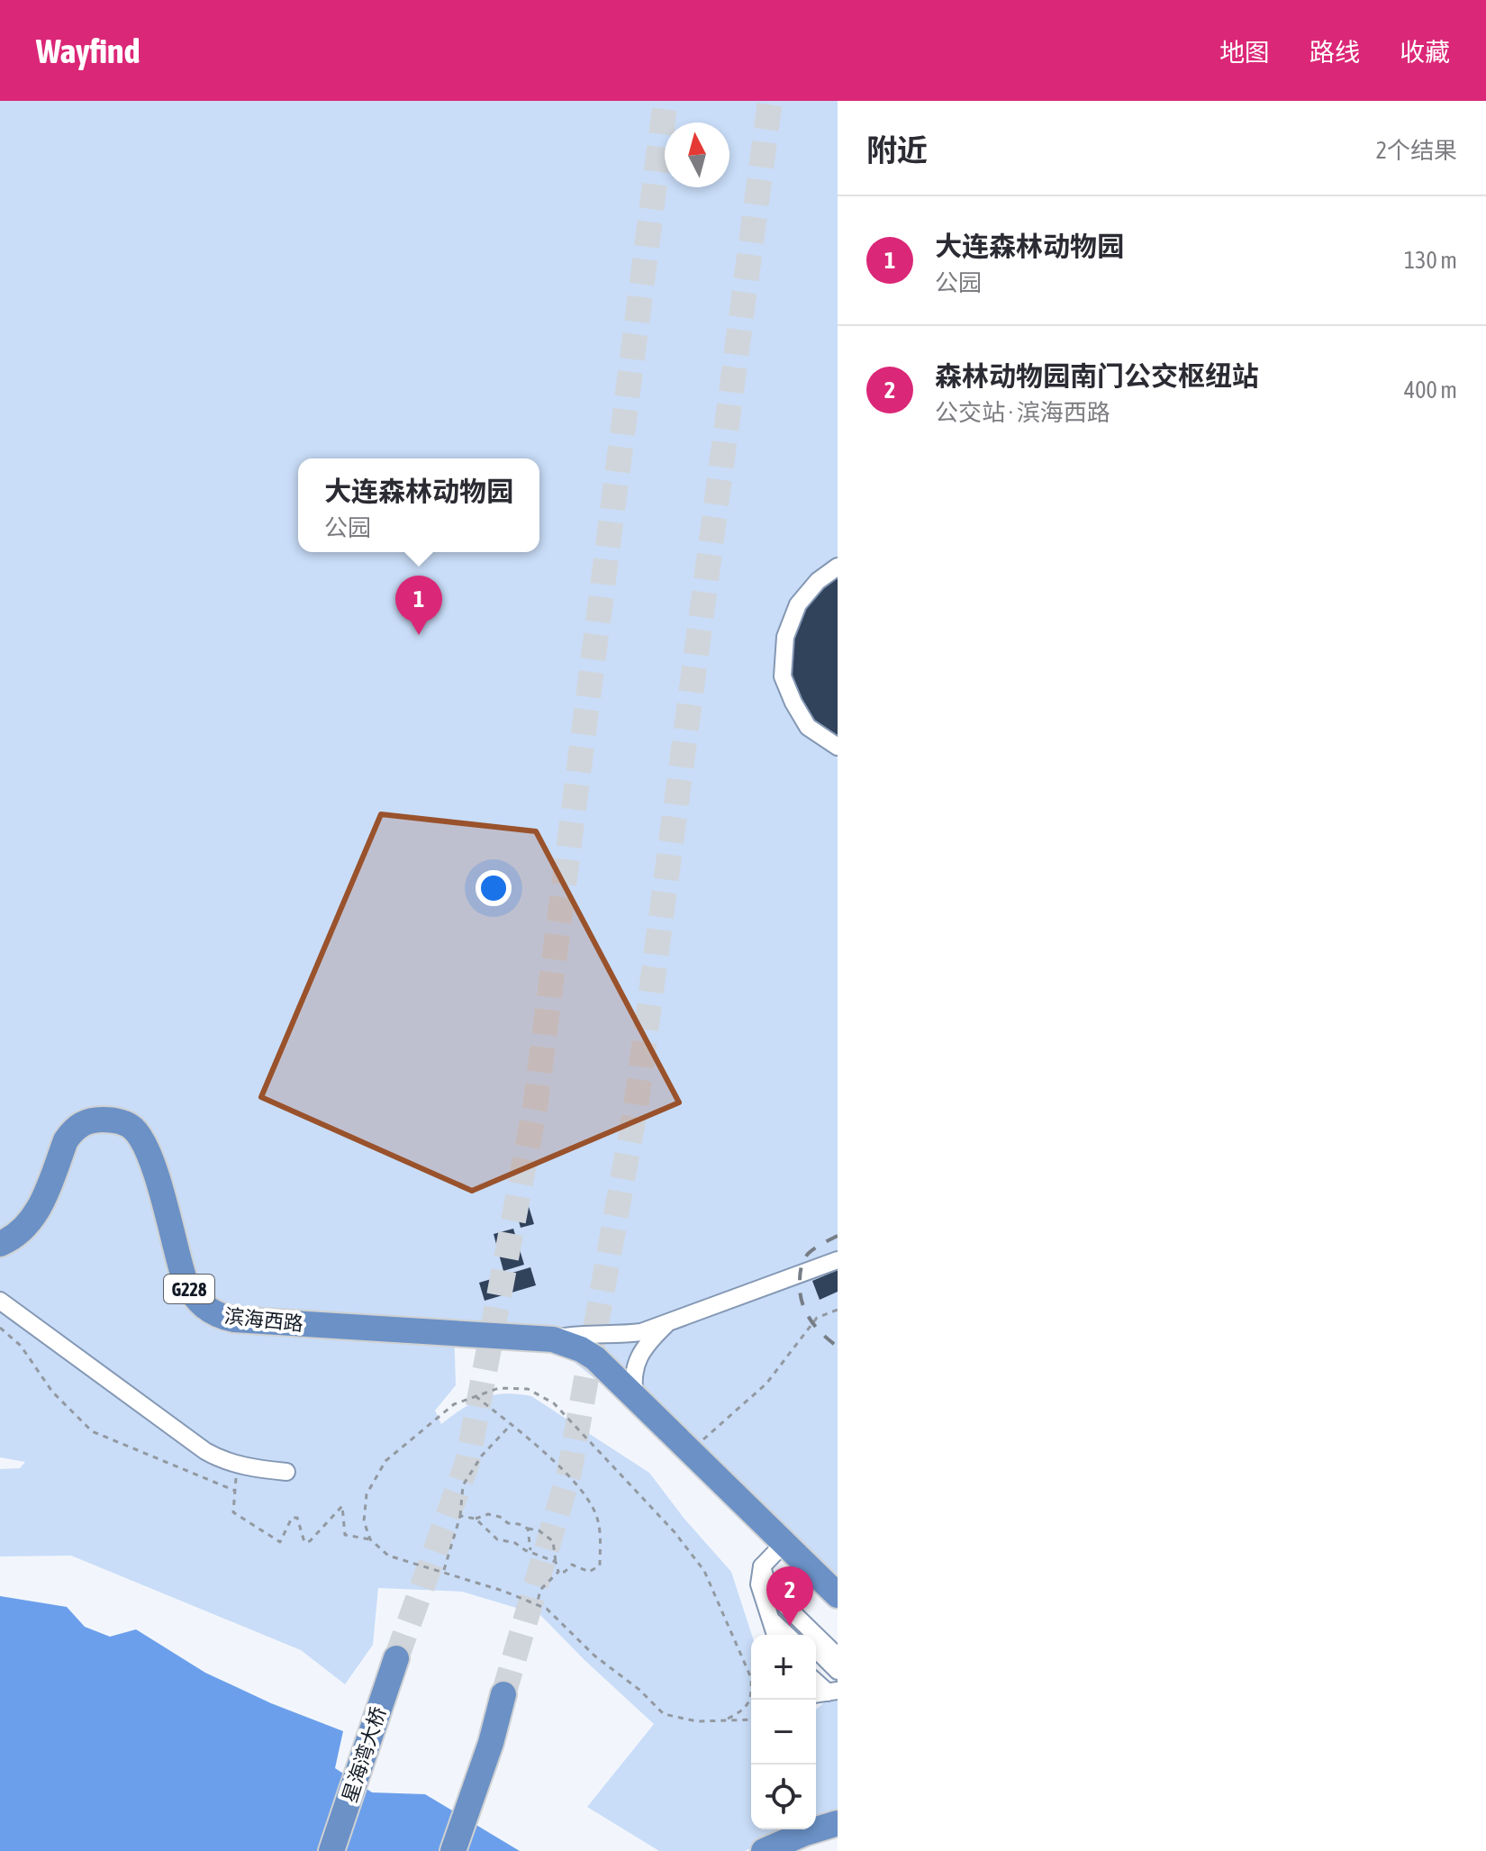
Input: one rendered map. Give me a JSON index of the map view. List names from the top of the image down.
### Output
{
  "streets": {
    "highway": ["G228", "滨海西路", "星海湾大桥"]
  },
  "north": "top",
  "page": {
    "header": "Wayfind",
    "nav": ["地图", "路线", "收藏"],
    "heading": ["附近", "2个结果"],
    "list": [
      {
        "mark": "1",
        "name": "大连森林动物园",
        "note": "公园",
        "value": "130 m"
      },
      {
        "mark": "2",
        "name": "森林动物园南门公交枢纽站",
        "note": "公交站 · 滨海西路",
        "value": "400 m"
      }
    ],
    "popup": ["大连森林动物园", "公园"],
    "pins": ["1", "2"],
    "map_buttons": ["+", "−"]
  }
}
